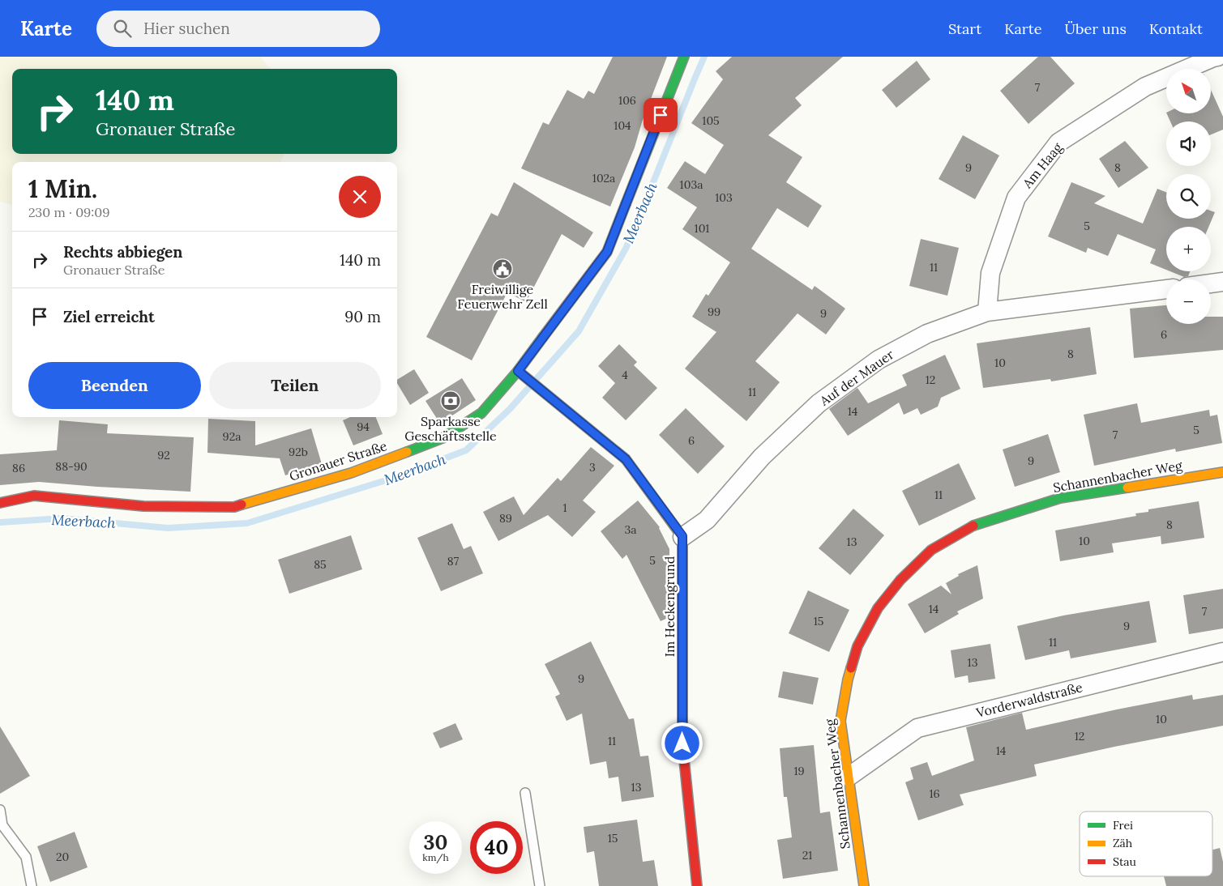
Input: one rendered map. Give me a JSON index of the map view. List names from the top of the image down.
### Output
{
  "streets": {
    "street": [
      "Am Haag",
      "Auf der Mauer",
      "Gronauer Straße",
      "Schannenbacher Weg",
      "Im Heckengrund",
      "Vorderwaldstraße"
    ]
  },
  "crossings": [
    ["Am Haag", "Auf der Mauer"],
    ["Auf der Mauer", "Im Heckengrund"],
    ["Schannenbacher Weg", "Vorderwaldstraße"]
  ],
  "water": ["Meerbach"],
  "places": {
    "public building": ["Freiwillige Feuerwehr Zell"],
    "bank": ["Sparkasse Geschäftsstelle"]
  },
  "house_numbers": [
    "7",
    "106",
    "105",
    "104",
    "9",
    "8",
    "102a",
    "103a",
    "103",
    "5",
    "101",
    "11",
    "99",
    "9",
    "6",
    "8",
    "10",
    "4",
    "12",
    "11",
    "14",
    "94",
    "5",
    "7",
    "92a",
    "6",
    "92b",
    "92",
    "9",
    "88-90",
    "3",
    "86",
    "11",
    "1",
    "89",
    "8",
    "3a",
    "10",
    "13",
    "5",
    "87",
    "85",
    "14",
    "7",
    "15",
    "9",
    "11",
    "13",
    "9",
    "10",
    "12",
    "11",
    "14",
    "19",
    "13",
    "16",
    "15",
    "21",
    "20"
  ],
  "legend": ["Frei", "Zäh", "Stau"],
  "north": "top left",
  "page": {
    "header": "Karte",
    "search": "Hier suchen",
    "nav": [
      "Start",
      "Karte",
      "Über uns",
      "Kontakt"
    ],
    "map_buttons": ["+", "−"],
    "turn": ["140 m", "Gronauer Straße"],
    "heading": ["1 Min.", "230 m · 09:09"],
    "list": [
      {
        "name": "Rechts abbiegen",
        "note": "Gronauer Straße",
        "value": "140 m"
      },
      {
        "name": "Ziel erreicht",
        "value": "90 m"
      }
    ],
    "buttons": ["Beenden", "Teilen"],
    "speed": "30 km/h",
    "limit": "40"
  }
}
